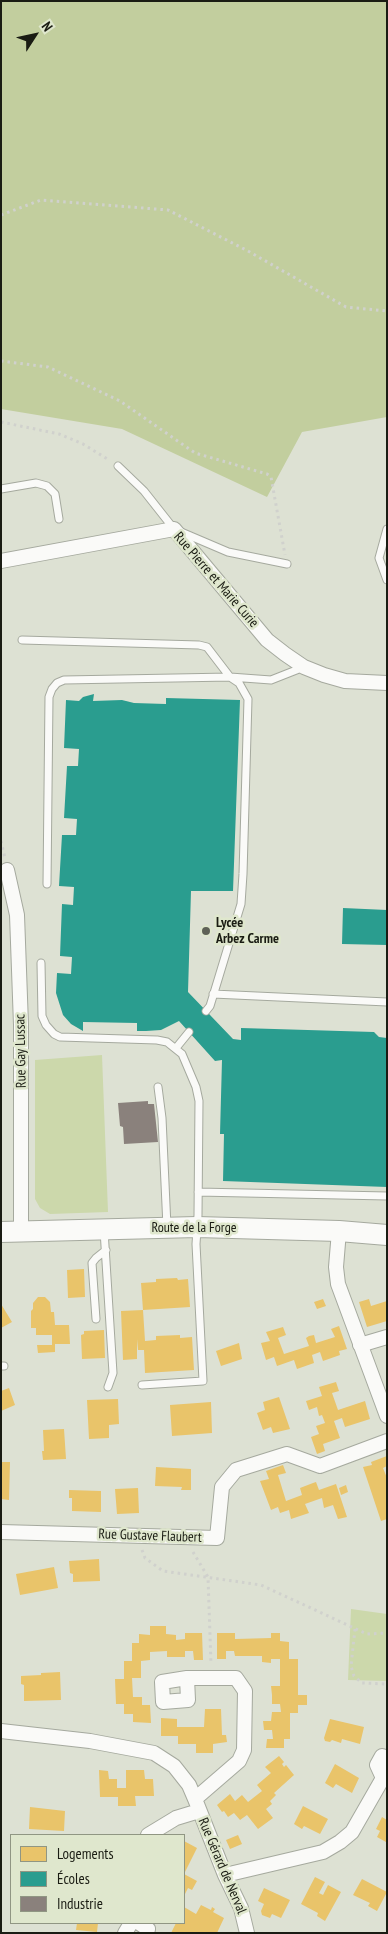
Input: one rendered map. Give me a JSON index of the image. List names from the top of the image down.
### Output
{
  "streets": {
    "main road": ["Route de la Forge"],
    "street": [
      "Rue Pierre et Marie Curie",
      "Rue Gay Lussac",
      "Rue Gustave Flaubert",
      "Rue Gérard de Nerval"
    ]
  },
  "crossings": [
    ["Rue Gay Lussac", "Route de la Forge"]
  ],
  "places": ["Lycée Arbez Carme"],
  "legend": ["Logements", "Écoles", "Industrie"],
  "north": "top right"
}
